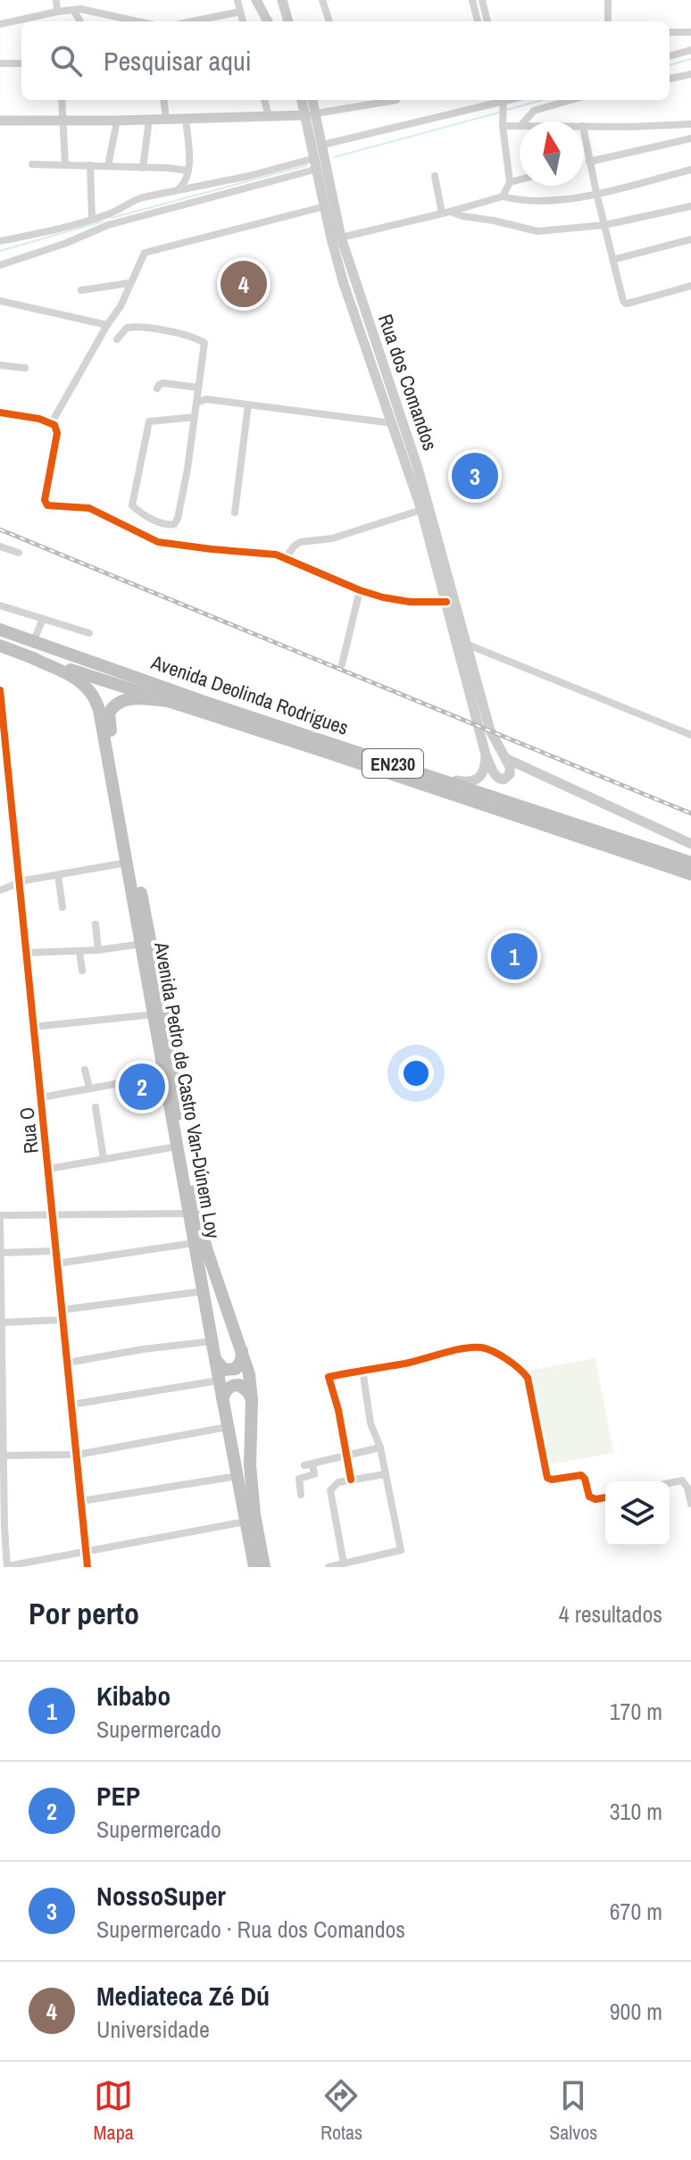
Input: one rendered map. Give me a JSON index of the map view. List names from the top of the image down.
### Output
{
  "streets": {
    "highway": ["Avenida Deolinda Rodrigues", "EN230", "Avenida Pedro de Castro Van-Dúnem Loy"],
    "main road": ["Rua dos Comandos"],
    "street": ["Rua O"]
  },
  "crossings": [
    ["Avenida Deolinda Rodrigues", "Avenida Pedro de Castro Van-Dúnem Loy"]
  ],
  "north": "top",
  "page": {
    "search": "Pesquisar aqui",
    "pins": [
      "4",
      "3",
      "1",
      "2"
    ],
    "heading": ["Por perto", "4 resultados"],
    "list": [
      {
        "mark": "1",
        "name": "Kibabo",
        "note": "Supermercado",
        "value": "170 m"
      },
      {
        "mark": "2",
        "name": "PEP",
        "note": "Supermercado",
        "value": "310 m"
      },
      {
        "mark": "3",
        "name": "NossoSuper",
        "note": "Supermercado · Rua dos Comandos",
        "value": "670 m"
      },
      {
        "mark": "4",
        "name": "Mediateca Zé Dú",
        "note": "Universidade",
        "value": "900 m"
      }
    ],
    "nav": ["Mapa", "Rotas", "Salvos"]
  }
}
